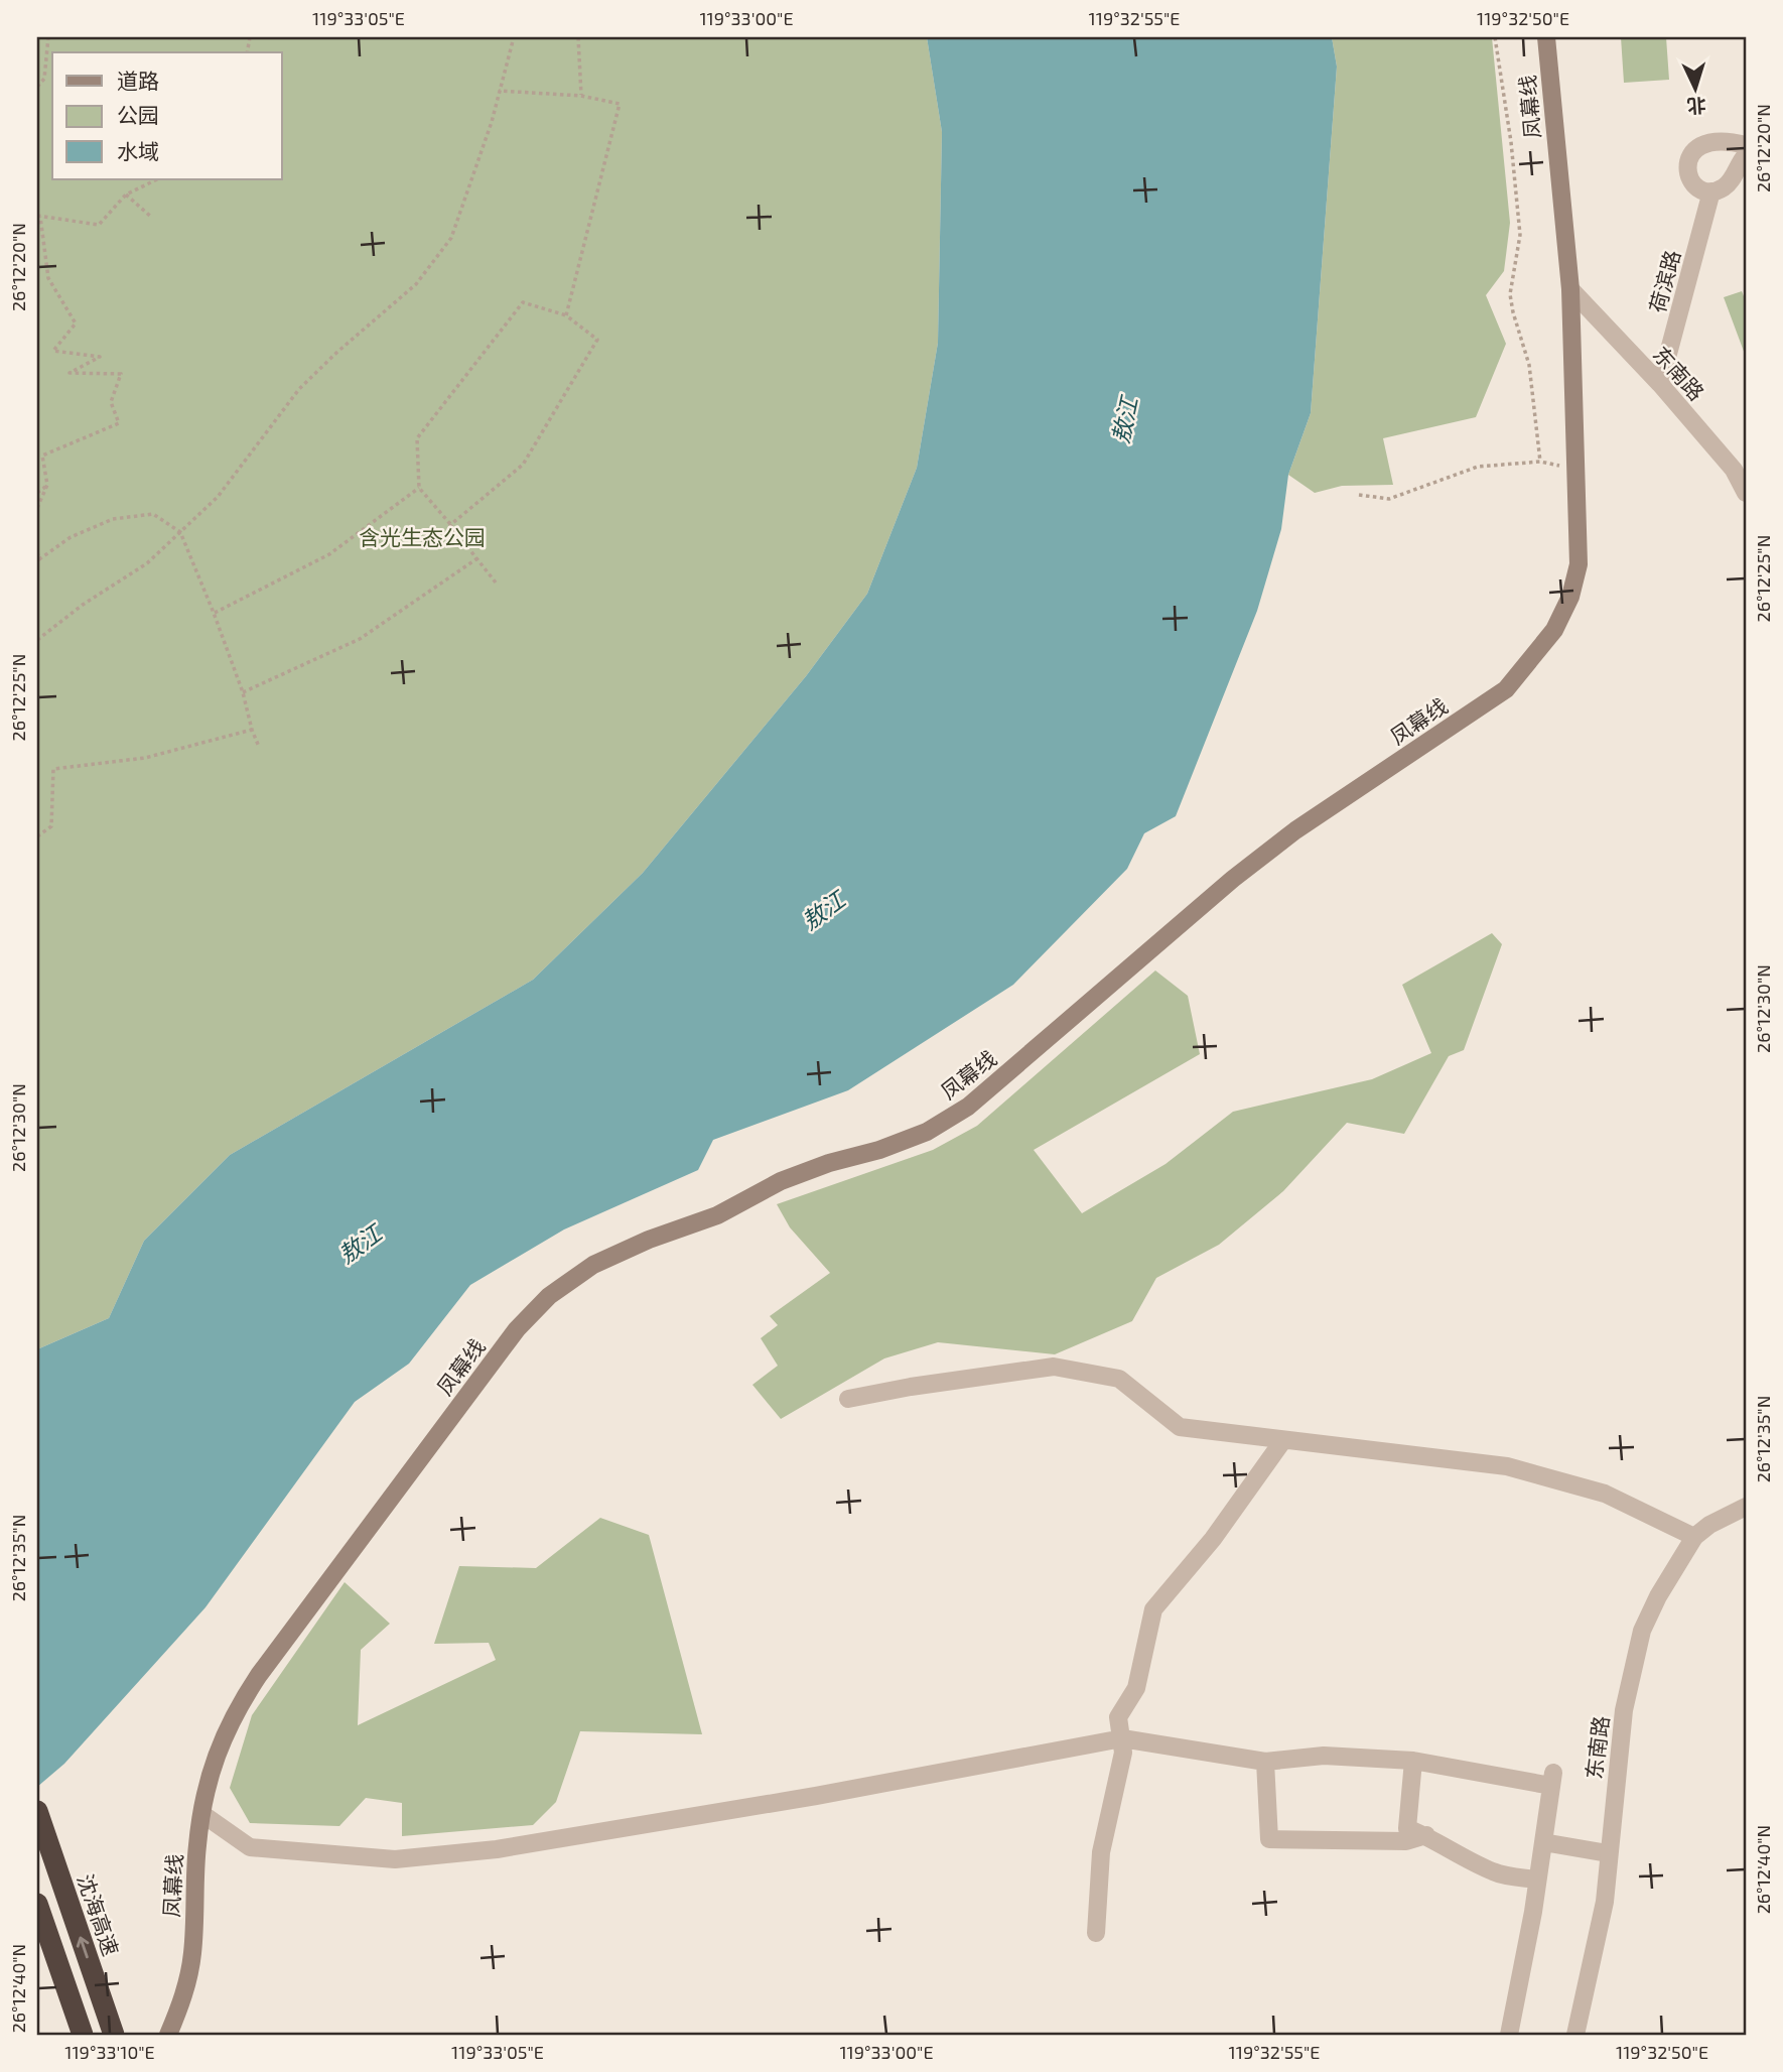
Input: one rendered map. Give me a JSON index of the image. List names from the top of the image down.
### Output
{
  "streets": {
    "highway": ["沈海高速"],
    "main road": ["凤幕线"],
    "street": ["荷滨路", "东南路"]
  },
  "crossings": [
    ["凤幕线", "东南路"],
    ["荷滨路", "东南路"]
  ],
  "water": ["敖江"],
  "parks": ["含光生态公园"],
  "legend": ["道路", "公园", "水域"],
  "north": "bottom",
  "coordinates": [
    "119°33'05\"E",
    "119°33'00\"E",
    "119°32'55\"E",
    "119°32'50\"E",
    "26°12'20\"N",
    "26°12'25\"N",
    "26°12'30\"N",
    "26°12'35\"N",
    "26°12'40\"N",
    "119°33'10\"E"
  ]
}
